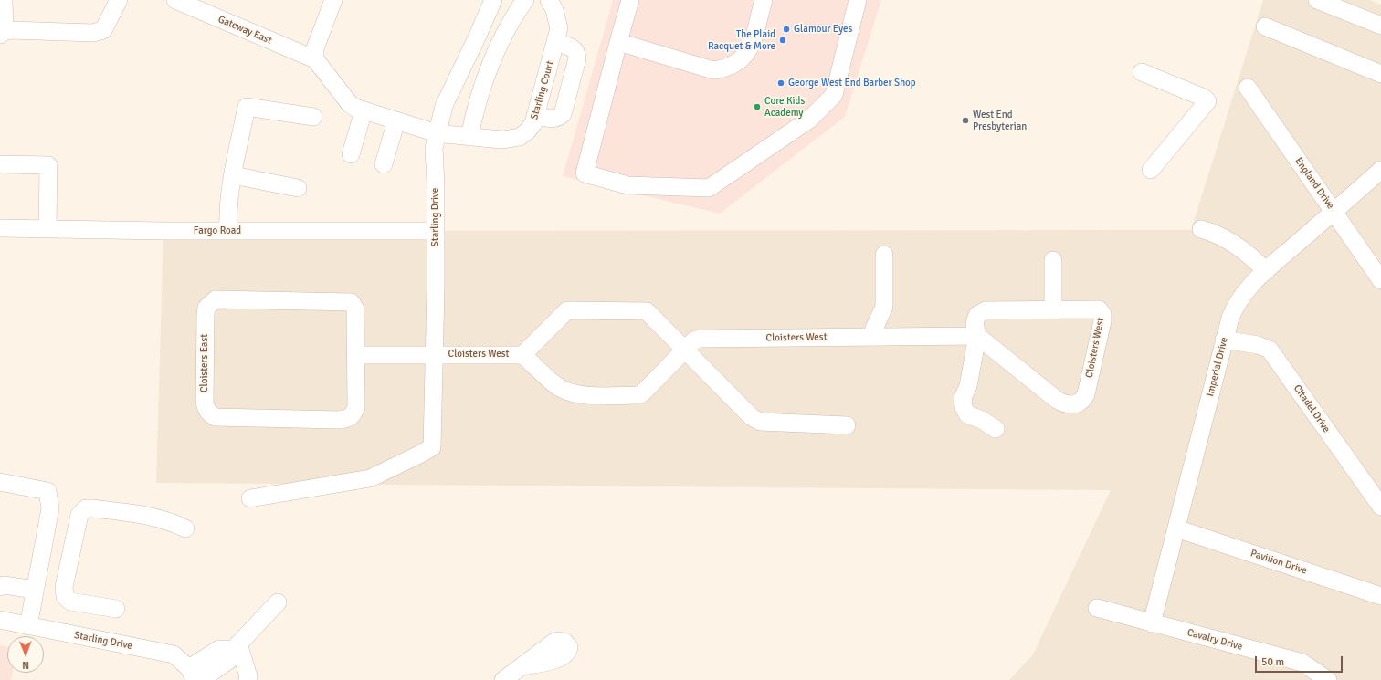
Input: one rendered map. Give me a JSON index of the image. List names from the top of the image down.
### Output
{
  "streets": {
    "street": [
      "Gateway East",
      "Starling Court",
      "England Drive",
      "Starling Drive",
      "Fargo Road",
      "Cloisters West",
      "Cloisters East",
      "Imperial Drive",
      "Citadel Drive",
      "Pavilion Drive",
      "Cavalry Drive"
    ]
  },
  "crossings": [
    ["Starling Court", "Starling Drive"],
    ["England Drive", "Imperial Drive"],
    ["Starling Drive", "Fargo Road"],
    ["Starling Drive", "Cloisters West"],
    ["Imperial Drive", "Citadel Drive"],
    ["Imperial Drive", "Pavilion Drive"],
    ["Imperial Drive", "Cavalry Drive"]
  ],
  "places": [
    "Glamour Eyes",
    "The Plaid Racquet & More",
    "George West End Barber Shop",
    "Core Kids Academy",
    "West End Presbyterian"
  ],
  "scale_bar": "50 m",
  "north": "bottom"
}
